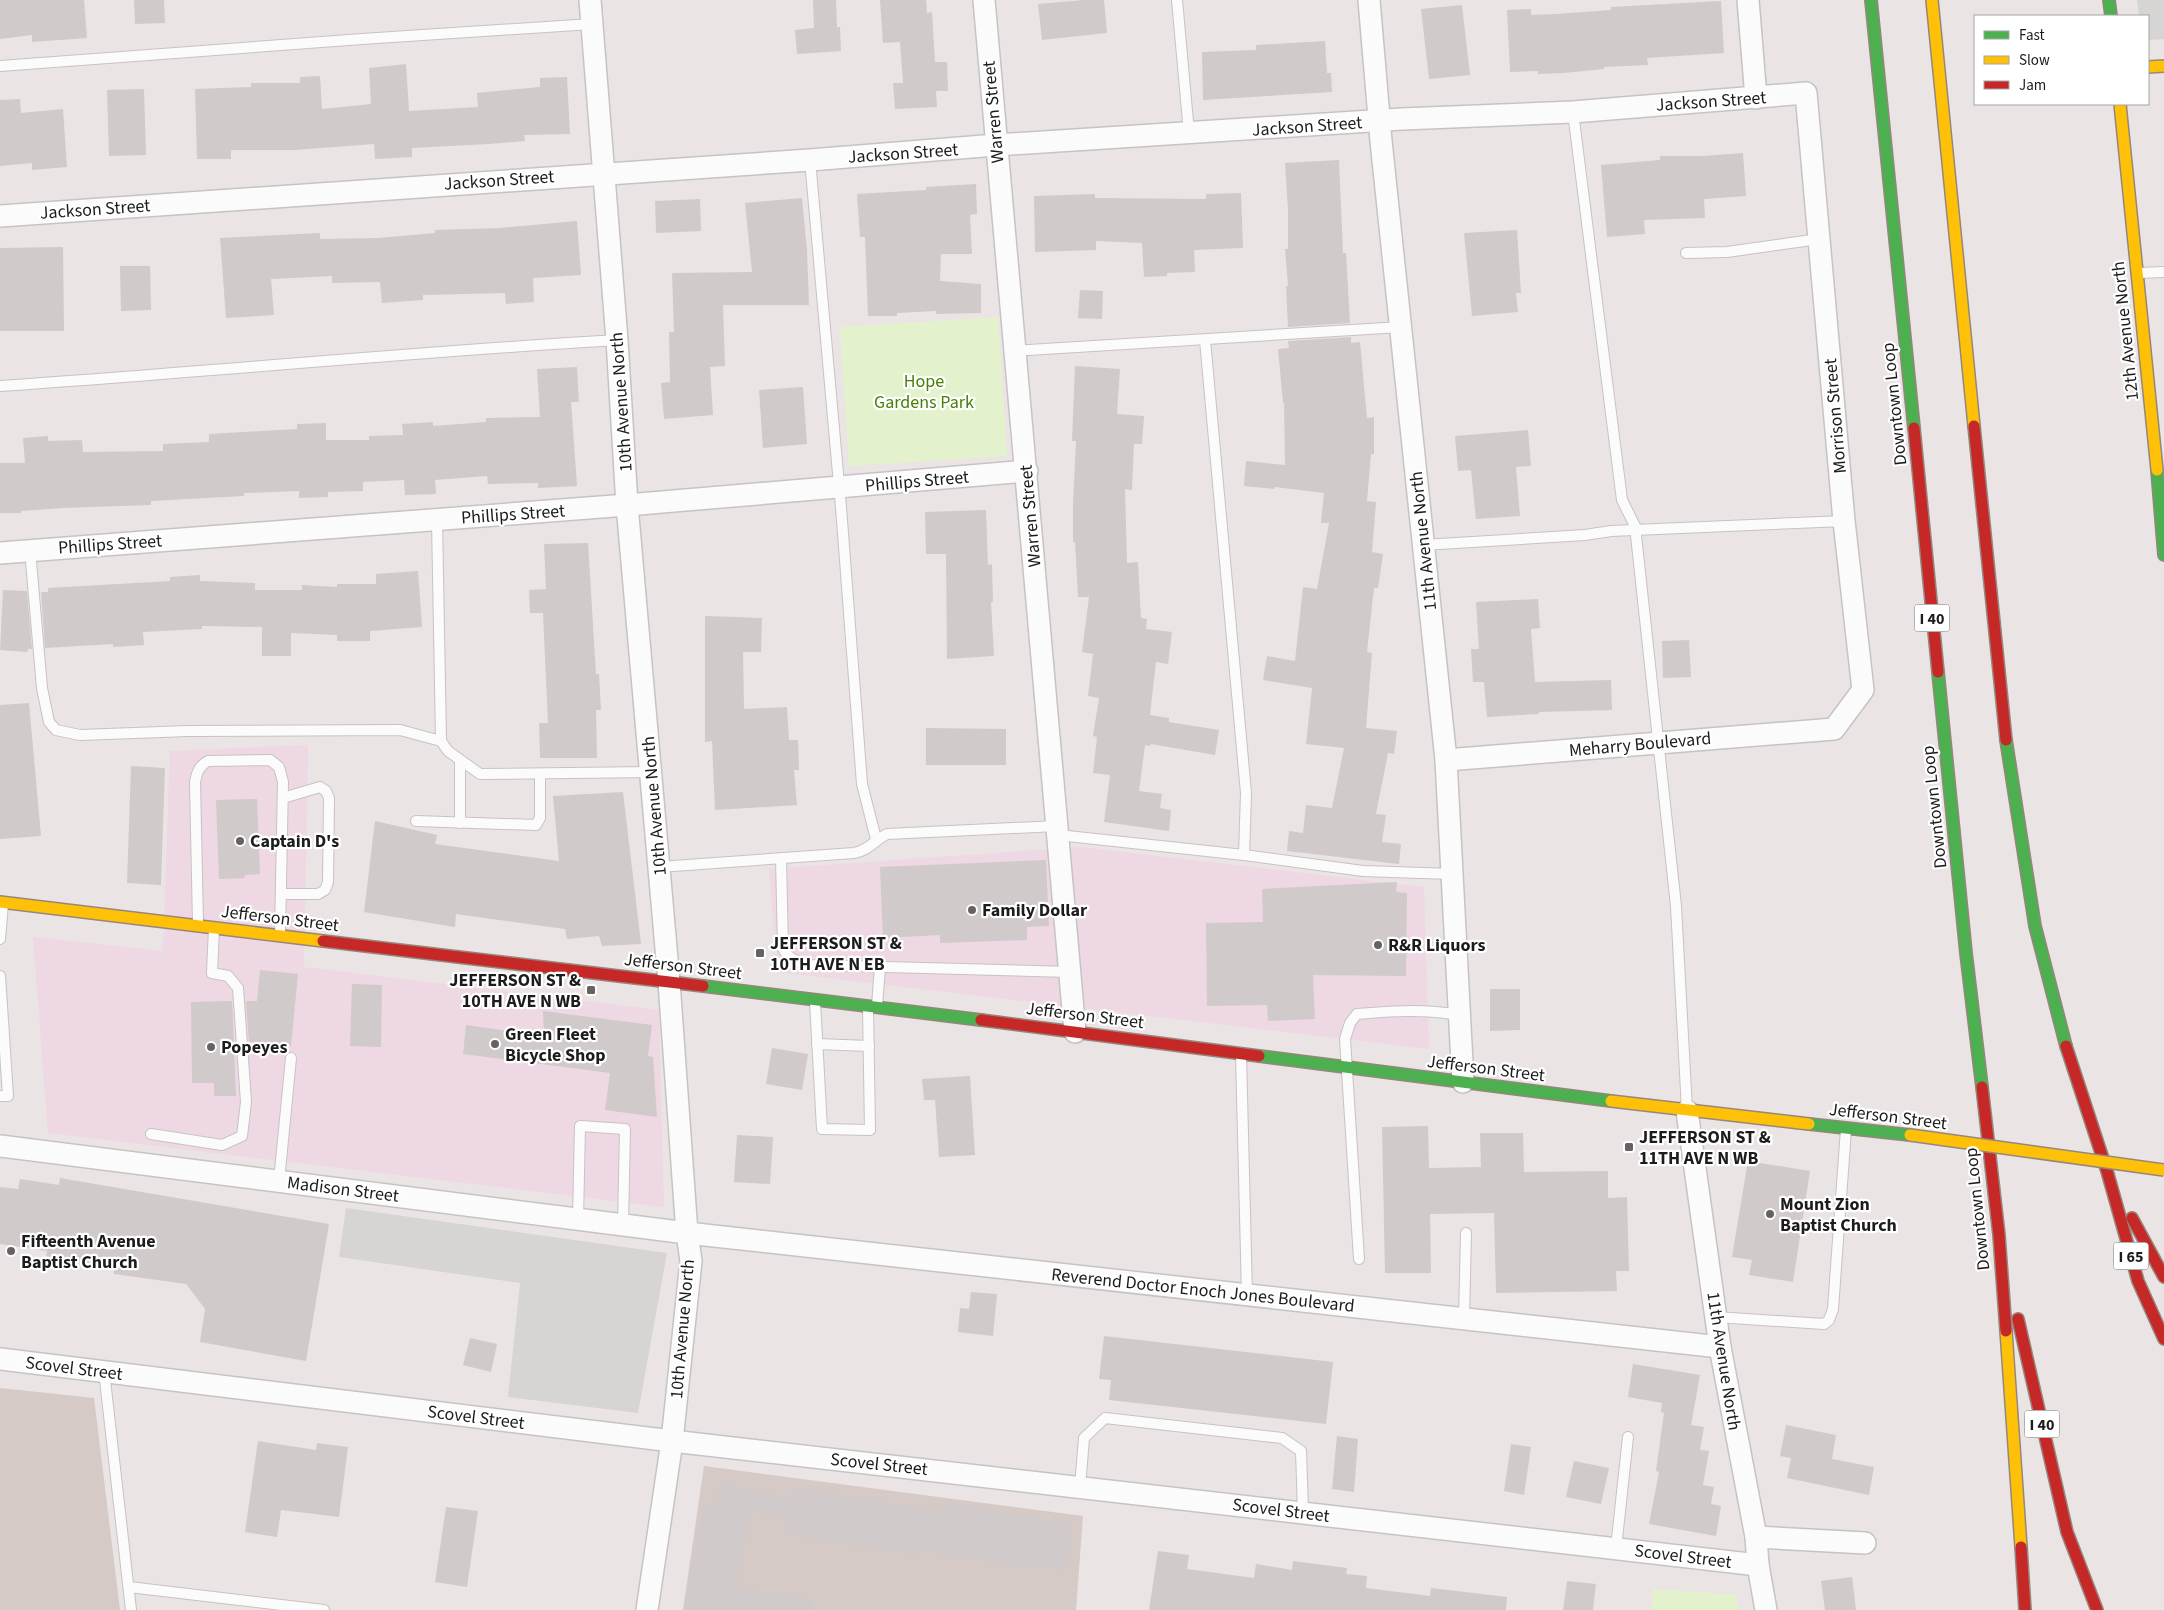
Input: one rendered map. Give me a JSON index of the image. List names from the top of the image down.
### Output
{
  "streets": {
    "main road": [
      "12th Avenue North",
      "Downtown Loop",
      "I 40",
      "Jefferson Street",
      "I 65"
    ],
    "street": [
      "Jackson Street",
      "Warren Street",
      "10th Avenue North",
      "Morrison Street",
      "Phillips Street",
      "11th Avenue North",
      "Meharry Boulevard",
      "Madison Street",
      "Reverend Doctor Enoch Jones Boulevard",
      "Scovel Street"
    ]
  },
  "crossings": [
    ["Jackson Street", "Warren Street"],
    ["Jackson Street", "10th Avenue North"],
    ["Jackson Street", "Morrison Street"],
    ["Jackson Street", "11th Avenue North"],
    ["Warren Street", "Phillips Street"],
    ["Warren Street", "Jefferson Street"],
    ["10th Avenue North", "Phillips Street"],
    ["10th Avenue North", "Jefferson Street"],
    ["10th Avenue North", "Madison Street"],
    ["10th Avenue North", "Reverend Doctor Enoch Jones Boulevard"],
    ["10th Avenue North", "Scovel Street"],
    ["Downtown Loop", "I 40"],
    ["Morrison Street", "Meharry Boulevard"],
    ["11th Avenue North", "Meharry Boulevard"],
    ["11th Avenue North", "Jefferson Street"],
    ["11th Avenue North", "Reverend Doctor Enoch Jones Boulevard"],
    ["11th Avenue North", "Scovel Street"],
    ["Madison Street", "Reverend Doctor Enoch Jones Boulevard"]
  ],
  "parks": ["Hope Gardens Park"],
  "places": {
    "other": [
      "Captain D's",
      "Family Dollar",
      "R&R Liquors",
      "Green Fleet Bicycle Shop",
      "Popeyes",
      "Mount Zion Baptist Church",
      "Fifteenth Avenue Baptist Church"
    ],
    "transit": ["JEFFERSON ST & 10TH AVE N EB", "JEFFERSON ST & 10TH AVE N WB", "JEFFERSON ST & 11TH AVE N WB"]
  },
  "legend": ["Fast", "Slow", "Jam"]
}
